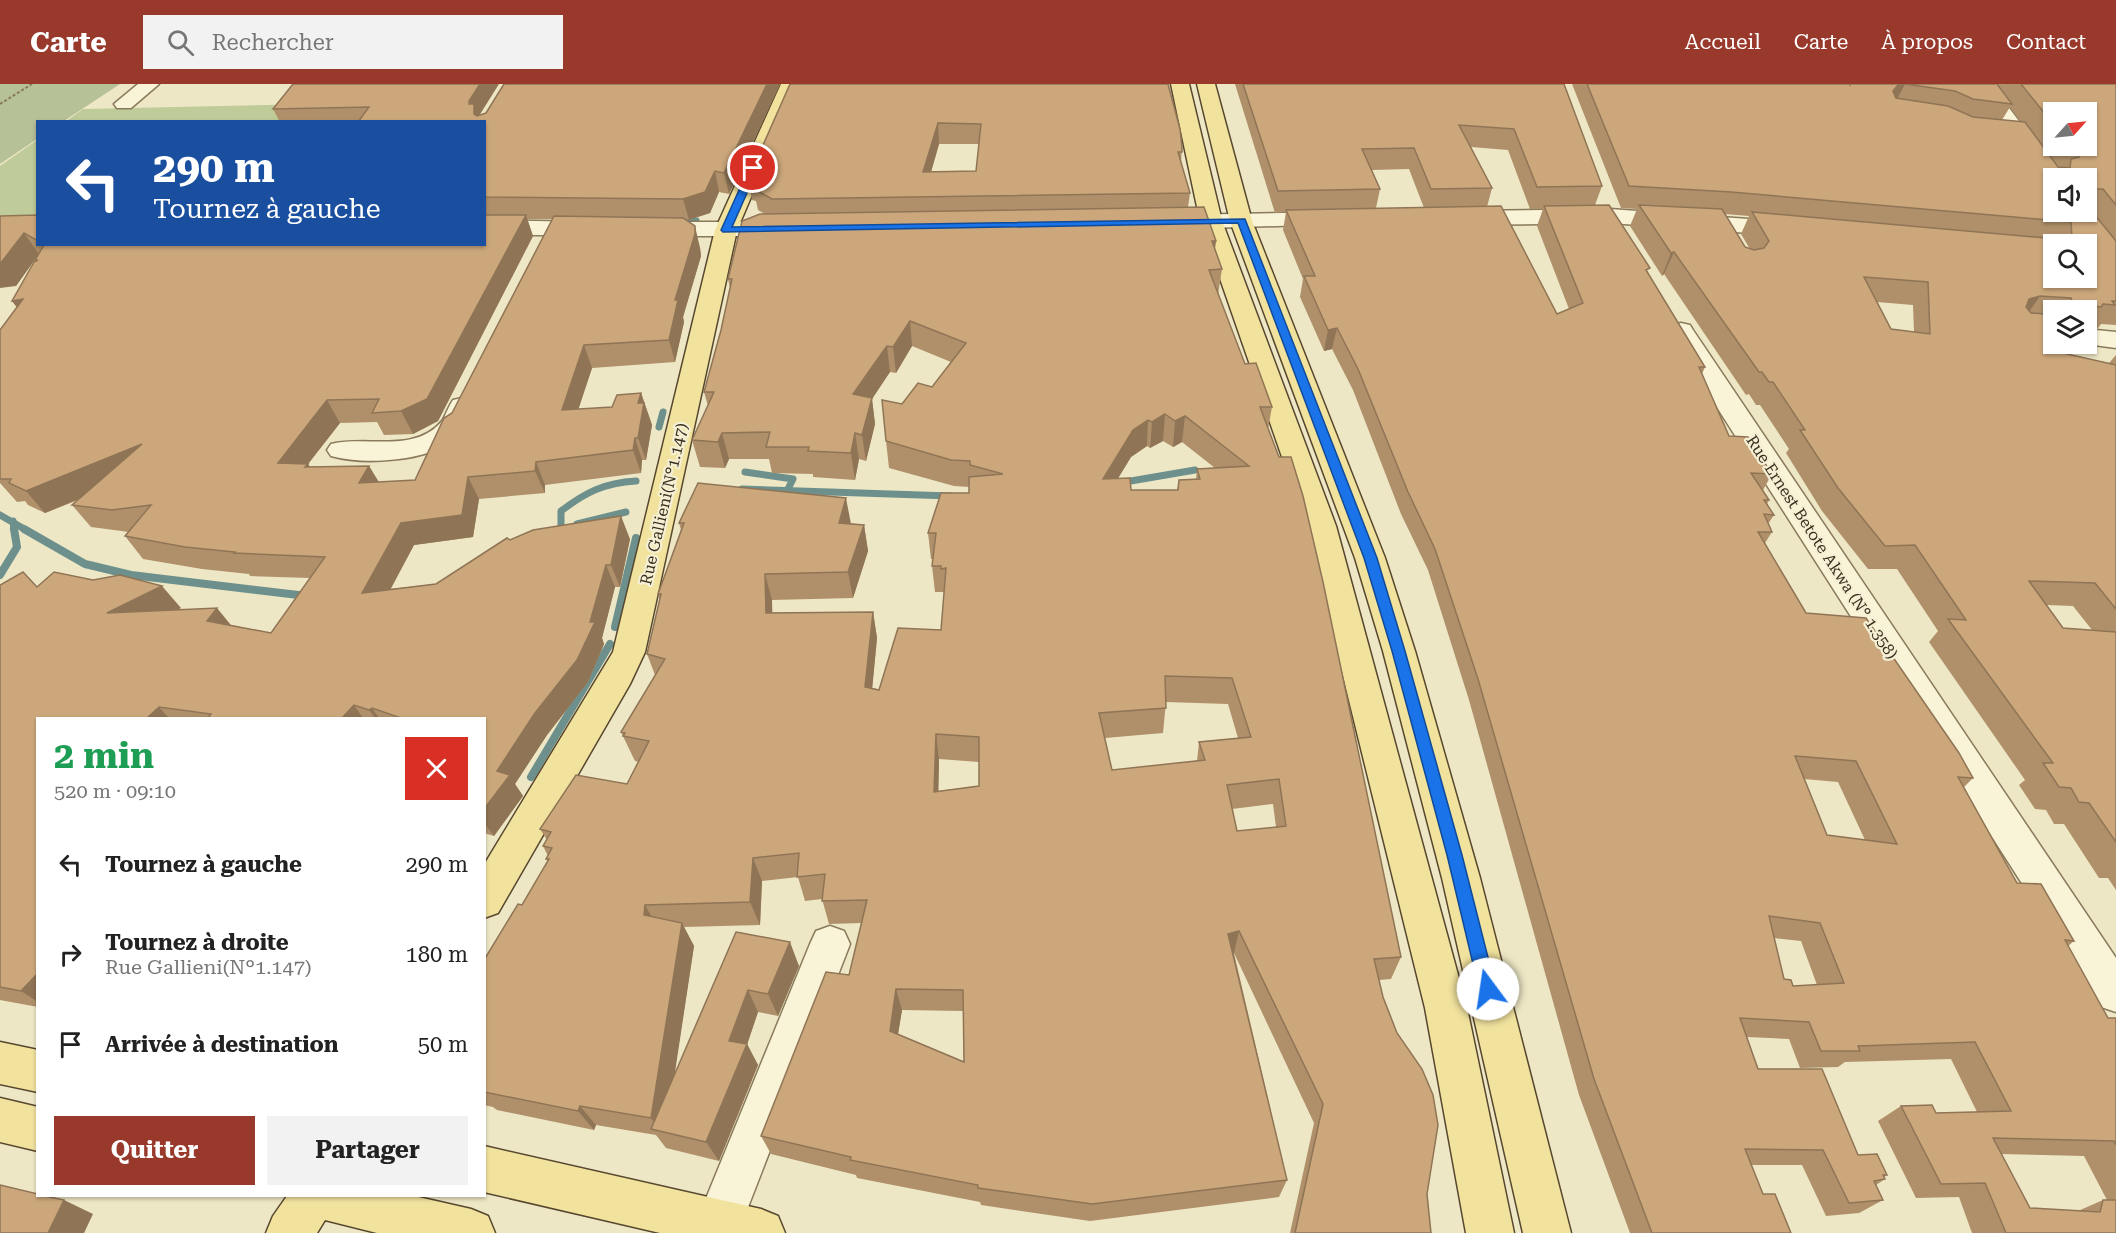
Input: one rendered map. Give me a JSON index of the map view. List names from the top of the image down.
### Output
{
  "streets": {
    "main road": ["Rue Gallieni(N°1.147)"],
    "street": ["Rue Ernest Betote Akwa (N° 1.358)"]
  },
  "north": "top right",
  "page": {
    "header": "Carte",
    "search": "Rechercher",
    "nav": [
      "Accueil",
      "Carte",
      "À propos",
      "Contact"
    ],
    "turn": ["290 m", "Tournez à gauche"],
    "heading": ["2 min", "520 m · 09:10"],
    "list": [
      {
        "name": "Tournez à gauche",
        "value": "290 m"
      },
      {
        "name": "Tournez à droite",
        "note": "Rue Gallieni(N°1.147)",
        "value": "180 m"
      },
      {
        "name": "Arrivée à destination",
        "value": "50 m"
      }
    ],
    "buttons": ["Quitter", "Partager"]
  }
}
